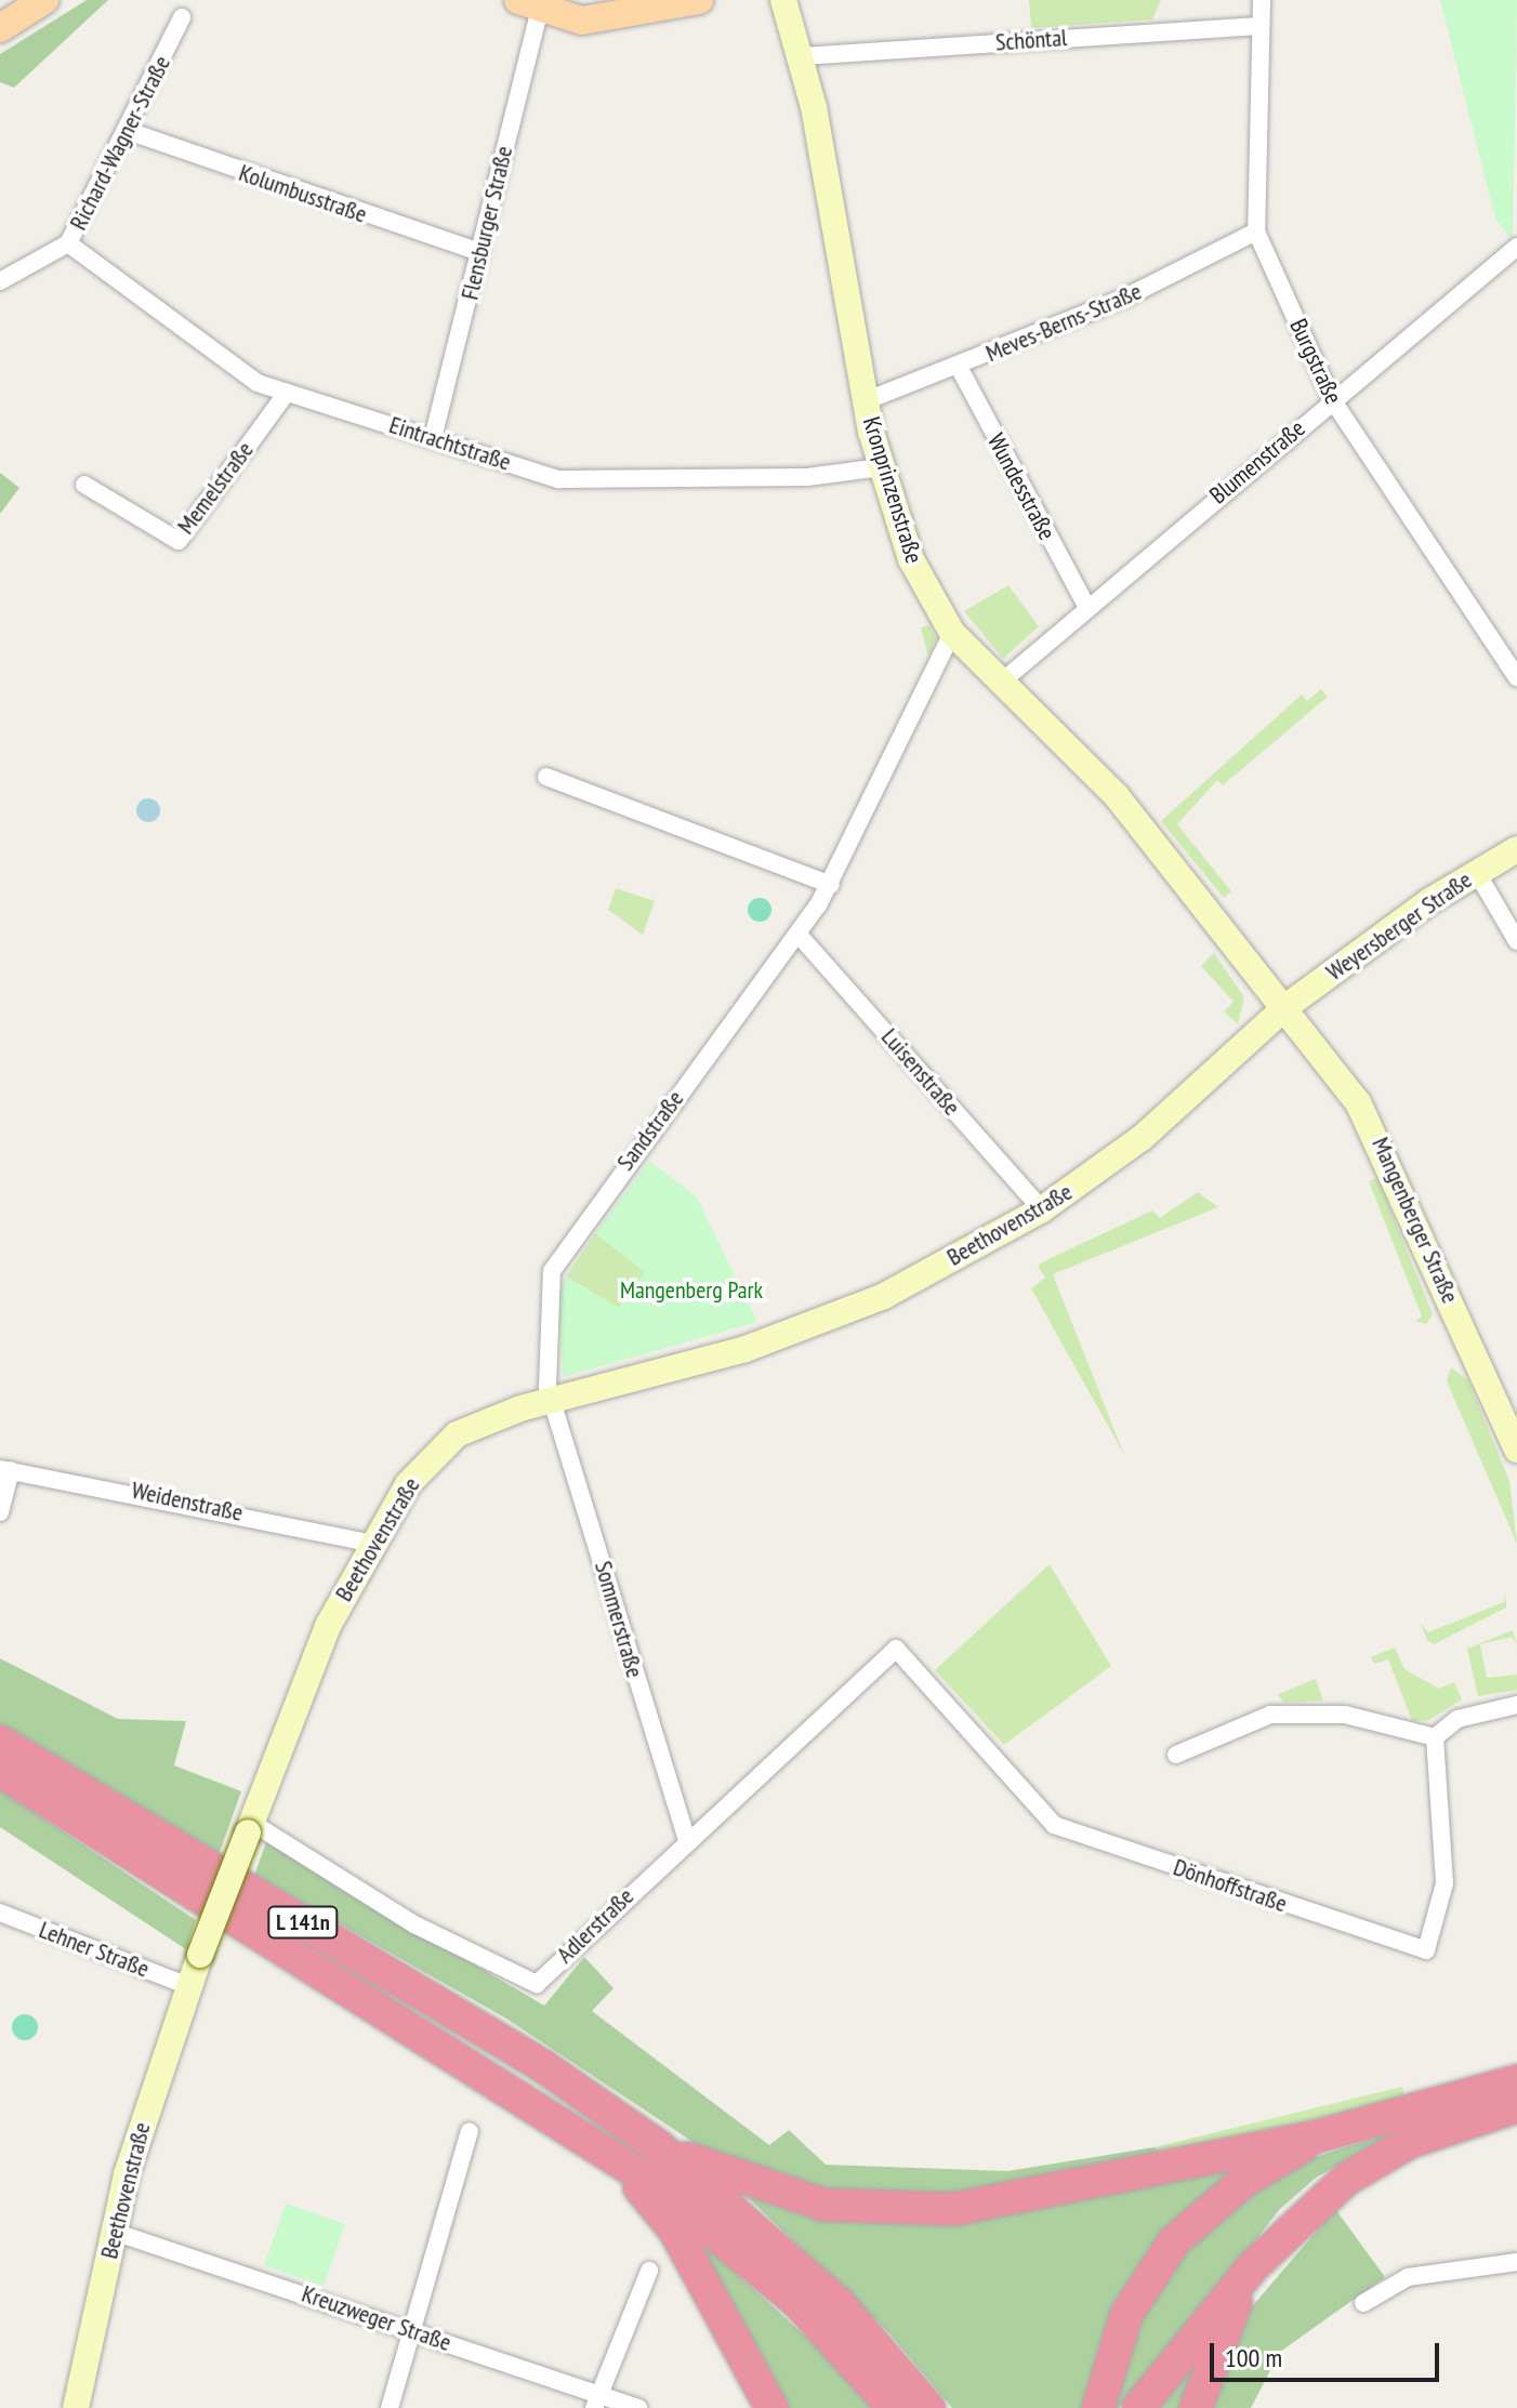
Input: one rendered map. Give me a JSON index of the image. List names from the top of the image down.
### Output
{
  "streets": {
    "highway": ["L 141n"],
    "main road": [
      "Kronprinzenstraße",
      "Weyersberger Straße",
      "Mangenberger Straße",
      "Beethovenstraße"
    ],
    "street": [
      "Schöntal",
      "Richard-Wagner-Straße",
      "Kolumbusstraße",
      "Flensburger Straße",
      "Meves-Berns-Straße",
      "Burgstraße",
      "Eintrachtstraße",
      "Blumenstraße",
      "Wundesstraße",
      "Memelstraße",
      "Luisenstraße",
      "Sandstraße",
      "Weidenstraße",
      "Sommerstraße",
      "Dönhoffstraße",
      "Adlerstraße",
      "Lehner Straße",
      "Kreuzweger Straße"
    ]
  },
  "crossings": [
    ["Schöntal", "Burgstraße"],
    ["Schöntal", "Kronprinzenstraße"],
    ["Richard-Wagner-Straße", "Kolumbusstraße"],
    ["Richard-Wagner-Straße", "Eintrachtstraße"],
    ["Kolumbusstraße", "Flensburger Straße"],
    ["Flensburger Straße", "Eintrachtstraße"],
    ["Meves-Berns-Straße", "Burgstraße"],
    ["Meves-Berns-Straße", "Wundesstraße"],
    ["Meves-Berns-Straße", "Kronprinzenstraße"],
    ["Burgstraße", "Blumenstraße"],
    ["Eintrachtstraße", "Memelstraße"],
    ["Eintrachtstraße", "Kronprinzenstraße"],
    ["Blumenstraße", "Wundesstraße"],
    ["Blumenstraße", "Kronprinzenstraße"],
    ["Kronprinzenstraße", "Weyersberger Straße"],
    ["Kronprinzenstraße", "Sandstraße"],
    ["Kronprinzenstraße", "Mangenberger Straße"],
    ["Kronprinzenstraße", "Beethovenstraße"],
    ["Weyersberger Straße", "Mangenberger Straße"],
    ["Weyersberger Straße", "Beethovenstraße"],
    ["Luisenstraße", "Sandstraße"],
    ["Luisenstraße", "Beethovenstraße"],
    ["Sandstraße", "Beethovenstraße"],
    ["Sandstraße", "Sommerstraße"],
    ["Mangenberger Straße", "Beethovenstraße"],
    ["Beethovenstraße", "Weidenstraße"],
    ["Beethovenstraße", "Sommerstraße"],
    ["Beethovenstraße", "Adlerstraße"],
    ["Beethovenstraße", "Lehner Straße"],
    ["Beethovenstraße", "Kreuzweger Straße"],
    ["Sommerstraße", "Adlerstraße"],
    ["Dönhoffstraße", "Adlerstraße"]
  ],
  "parks": ["Mangenberg Park"],
  "scale_bar": "100 m"
}
